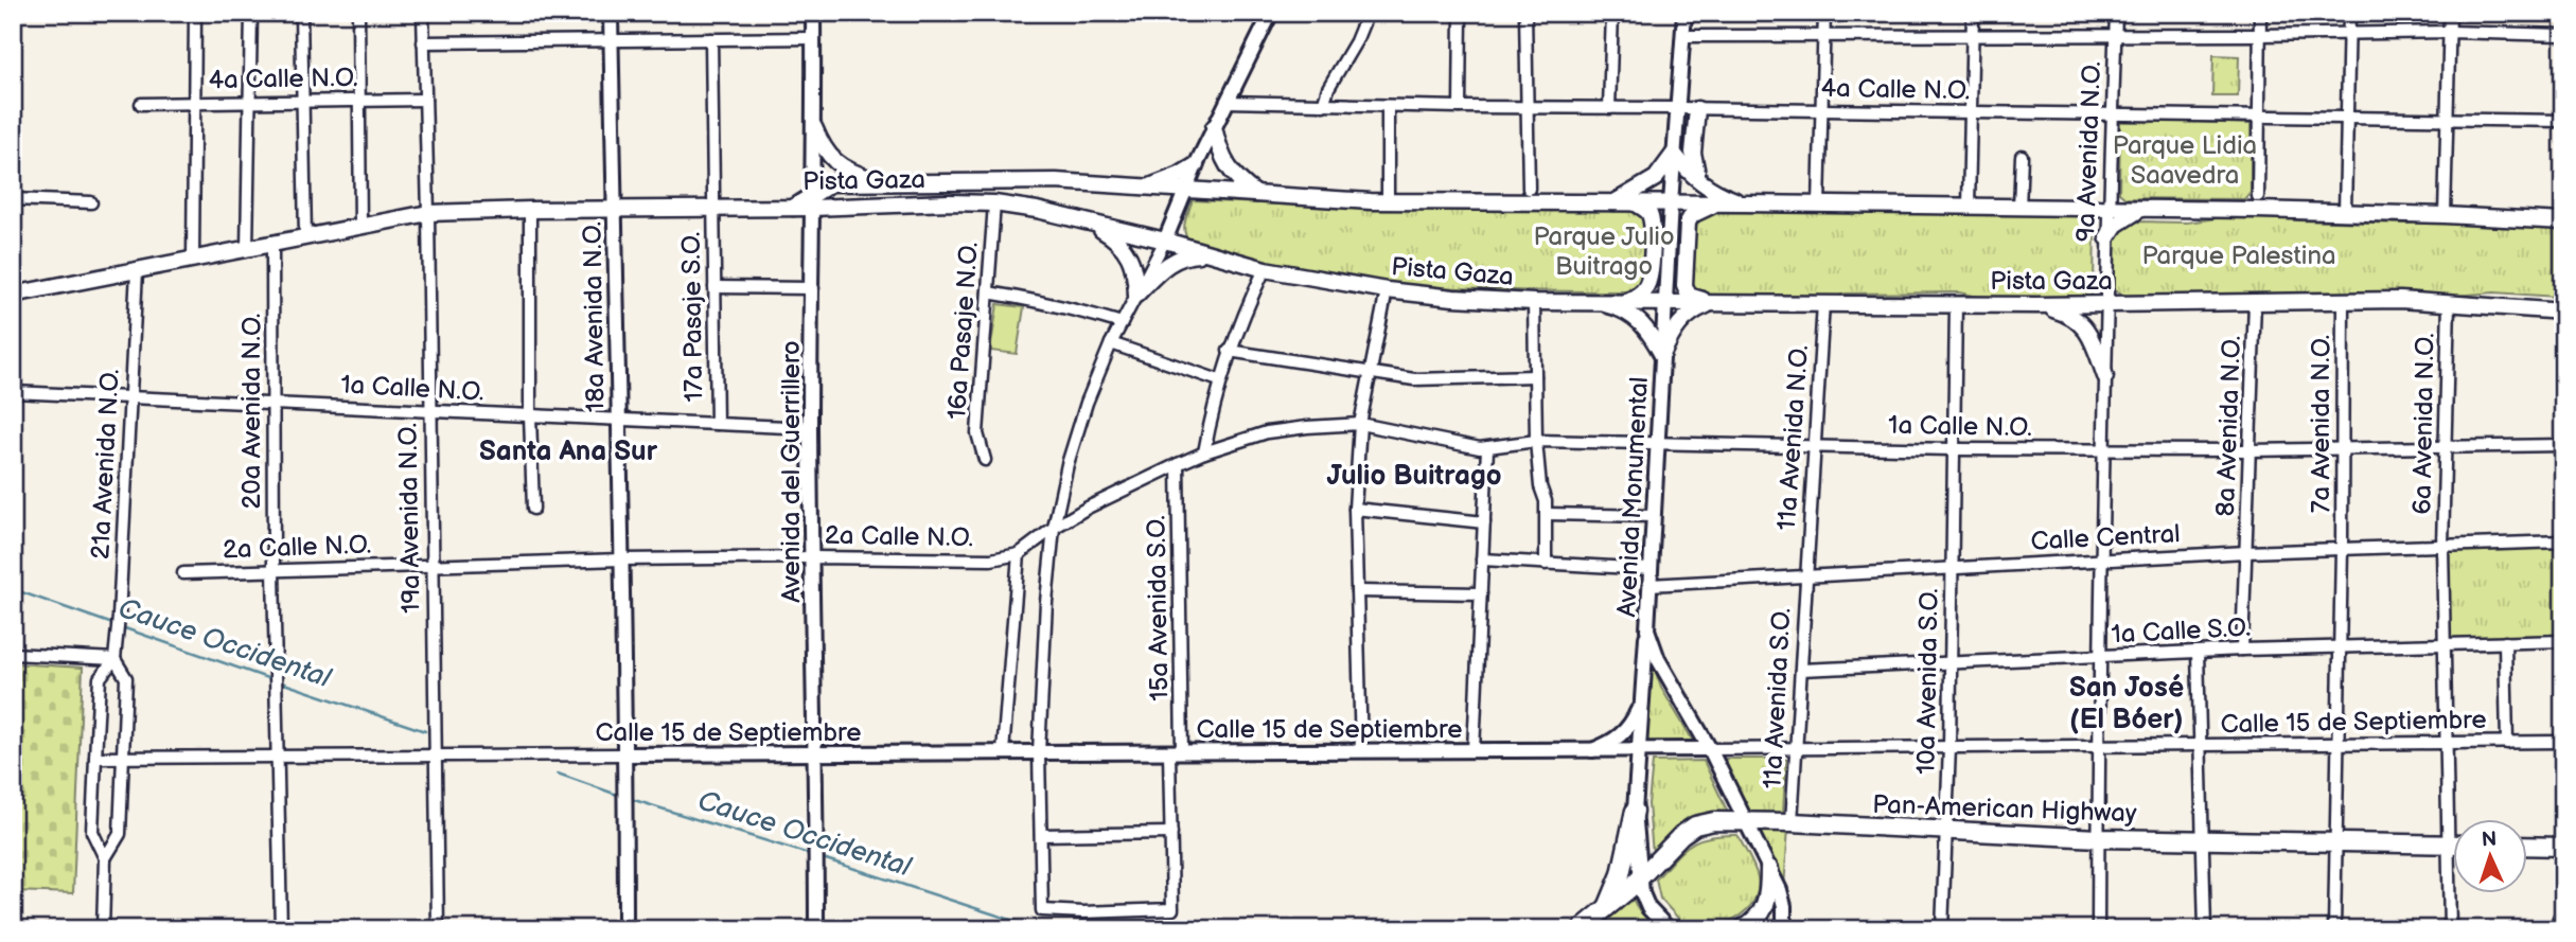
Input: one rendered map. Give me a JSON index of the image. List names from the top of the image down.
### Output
{
  "streets": {
    "highway": ["Pan-American Highway"],
    "main road": ["Pista Gaza"],
    "street": [
      "4a Calle N.O.",
      "9a Avenida N.O.",
      "18a Avenida N.O.",
      "17a Pasaje S.O.",
      "16a Pasaje N.O.",
      "1a Calle N.O.",
      "20a Avenida N.O.",
      "7a Avenida N.O.",
      "6a Avenida N.O.",
      "8a Avenida N.O.",
      "11a Avenida N.O.",
      "21a Avenida N.O.",
      "Avenida del Guerrillero",
      "Avenida Monumental",
      "19a Avenida N.O.",
      "2a Calle N.O.",
      "Calle Central",
      "15a Avenida S.O.",
      "1a Calle S.O.",
      "10a Avenida S.O.",
      "11a Avenida S.O.",
      "Calle 15 de Septiembre"
    ]
  },
  "crossings": [
    ["4a Calle N.O.", "9a Avenida N.O."],
    ["4a Calle N.O.", "Avenida Monumental"],
    ["4a Calle N.O.", "19a Avenida N.O."],
    ["9a Avenida N.O.", "Pista Gaza"],
    ["9a Avenida N.O.", "1a Calle N.O."],
    ["9a Avenida N.O.", "Calle Central"],
    ["9a Avenida N.O.", "1a Calle S.O."],
    ["9a Avenida N.O.", "Calle 15 de Septiembre"],
    ["9a Avenida N.O.", "Pan-American Highway"],
    ["Pista Gaza", "17a Pasaje S.O."],
    ["Pista Gaza", "16a Pasaje N.O."],
    ["Pista Gaza", "7a Avenida N.O."],
    ["Pista Gaza", "6a Avenida N.O."],
    ["Pista Gaza", "8a Avenida N.O."],
    ["Pista Gaza", "11a Avenida N.O."],
    ["Pista Gaza", "Avenida del Guerrillero"],
    ["Pista Gaza", "Avenida Monumental"],
    ["Pista Gaza", "10a Avenida S.O."],
    ["18a Avenida N.O.", "1a Calle N.O."],
    ["18a Avenida N.O.", "2a Calle N.O."],
    ["18a Avenida N.O.", "Calle 15 de Septiembre"],
    ["17a Pasaje S.O.", "1a Calle N.O."],
    ["1a Calle N.O.", "20a Avenida N.O."],
    ["1a Calle N.O.", "7a Avenida N.O."],
    ["1a Calle N.O.", "6a Avenida N.O."],
    ["1a Calle N.O.", "8a Avenida N.O."],
    ["1a Calle N.O.", "11a Avenida N.O."],
    ["1a Calle N.O.", "21a Avenida N.O."],
    ["1a Calle N.O.", "Avenida del Guerrillero"],
    ["1a Calle N.O.", "Avenida Monumental"],
    ["1a Calle N.O.", "19a Avenida N.O."],
    ["1a Calle N.O.", "2a Calle N.O."],
    ["1a Calle N.O.", "10a Avenida S.O."],
    ["20a Avenida N.O.", "2a Calle N.O."],
    ["20a Avenida N.O.", "Calle 15 de Septiembre"],
    ["7a Avenida N.O.", "Calle Central"],
    ["7a Avenida N.O.", "1a Calle S.O."],
    ["7a Avenida N.O.", "Calle 15 de Septiembre"],
    ["7a Avenida N.O.", "Pan-American Highway"],
    ["6a Avenida N.O.", "Calle Central"],
    ["6a Avenida N.O.", "1a Calle S.O."],
    ["6a Avenida N.O.", "Calle 15 de Septiembre"],
    ["6a Avenida N.O.", "Pan-American Highway"],
    ["8a Avenida N.O.", "Calle Central"],
    ["8a Avenida N.O.", "1a Calle S.O."],
    ["11a Avenida N.O.", "Calle Central"],
    ["11a Avenida N.O.", "11a Avenida S.O."],
    ["21a Avenida N.O.", "Calle 15 de Septiembre"],
    ["Avenida del Guerrillero", "2a Calle N.O."],
    ["Avenida del Guerrillero", "Calle 15 de Septiembre"],
    ["Avenida Monumental", "Calle Central"],
    ["Avenida Monumental", "Calle 15 de Septiembre"],
    ["Avenida Monumental", "Pan-American Highway"],
    ["19a Avenida N.O.", "2a Calle N.O."],
    ["19a Avenida N.O.", "Calle 15 de Septiembre"],
    ["2a Calle N.O.", "15a Avenida S.O."],
    ["Calle Central", "10a Avenida S.O."],
    ["Calle Central", "11a Avenida S.O."],
    ["15a Avenida S.O.", "Calle 15 de Septiembre"],
    ["1a Calle S.O.", "10a Avenida S.O."],
    ["1a Calle S.O.", "11a Avenida S.O."],
    ["10a Avenida S.O.", "Calle 15 de Septiembre"],
    ["10a Avenida S.O.", "Pan-American Highway"],
    ["11a Avenida S.O.", "Calle 15 de Septiembre"],
    ["11a Avenida S.O.", "Pan-American Highway"]
  ],
  "districts": ["Santa Ana Sur", "Julio Buitrago", "San José (El Bóer)"],
  "water": ["Cauce Occidental"],
  "parks": ["Parque Lidia Saavedra", "Parque Julio Buitrago", "Parque Palestina"],
  "north": "top"
}
